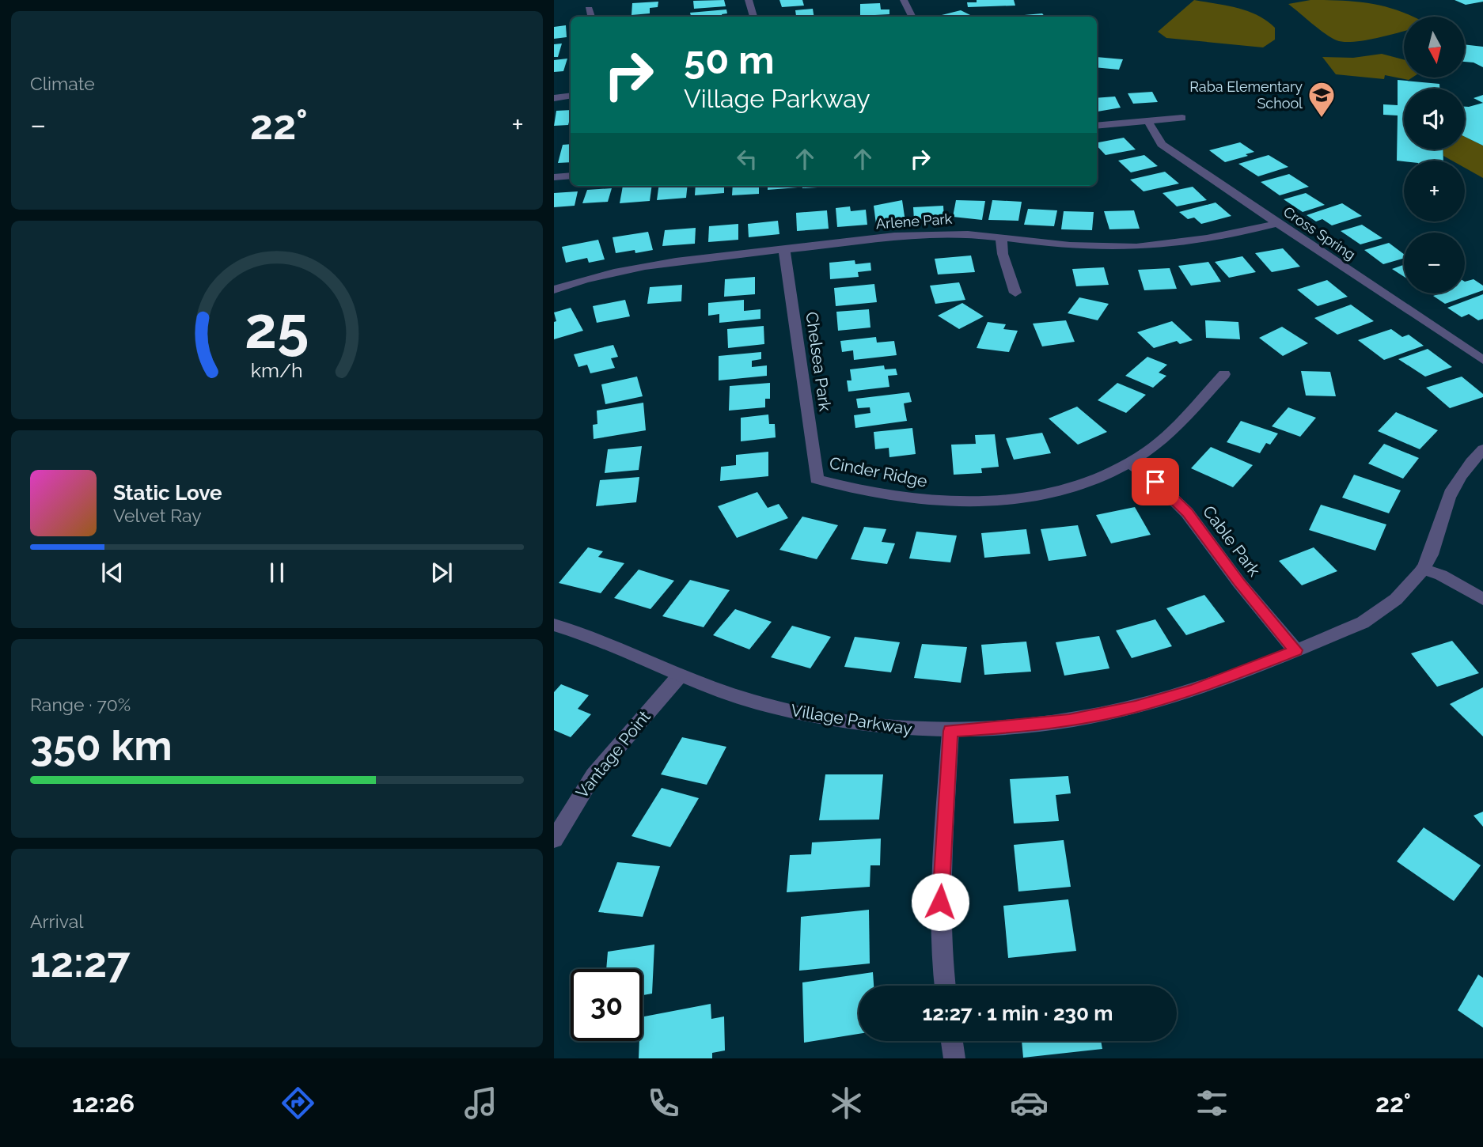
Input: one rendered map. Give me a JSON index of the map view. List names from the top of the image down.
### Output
{
  "streets": {
    "street": [
      "Arlene Park",
      "Cross Spring",
      "Chelsea Park",
      "Cinder Ridge",
      "Cable Park",
      "Village Parkway",
      "Vantage Point"
    ]
  },
  "crossings": [
    ["Arlene Park", "Cross Spring"],
    ["Arlene Park", "Chelsea Park"],
    ["Chelsea Park", "Cinder Ridge"],
    ["Cinder Ridge", "Cable Park"],
    ["Cable Park", "Village Parkway"],
    ["Village Parkway", "Vantage Point"]
  ],
  "places": {
    "school or university": ["Raba Elementary School"]
  },
  "north": "bottom",
  "page": {
    "tile": [
      "Climate",
      ["Range · 70%", "350 km"],
      ["Arrival", "12:27"]
    ],
    "map_buttons": ["+", "−"],
    "turn": ["50 m", "Village Parkway"],
    "heat": ["−", "22°", "+"],
    "song": ["Static Love", "Velvet Ray"],
    "limit": "30",
    "trip": "12:27 · 1 min · 230 m",
    "tabs": ["12:26", "22°"],
    "gauge": ["25", "km/h"]
  }
}
